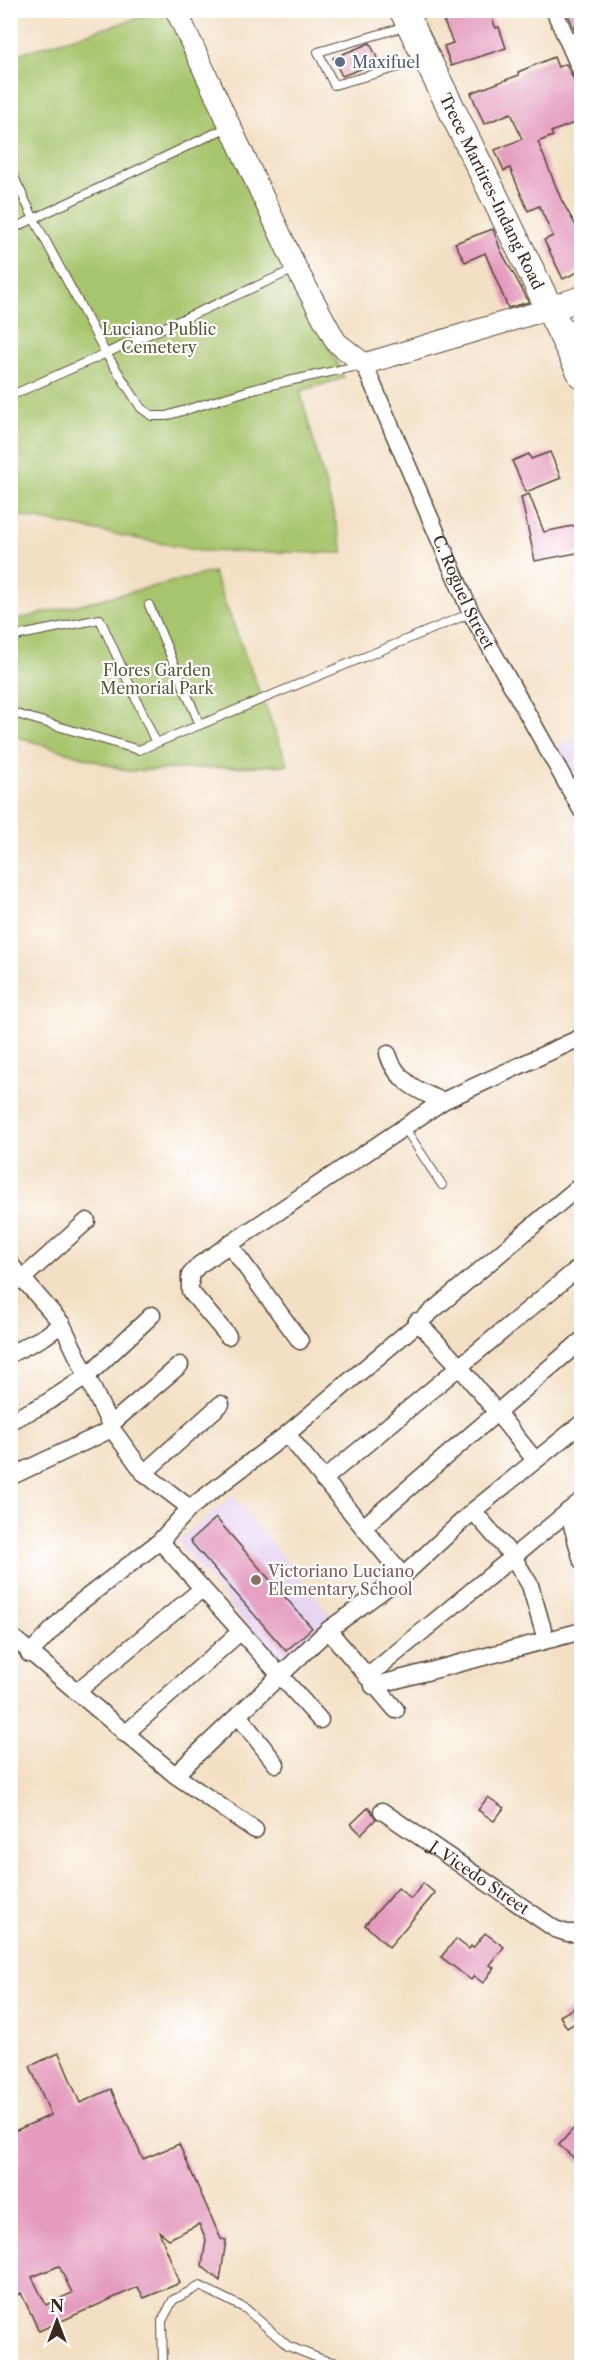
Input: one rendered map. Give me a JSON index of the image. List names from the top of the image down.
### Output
{
  "streets": {
    "main road": ["Trece Martires-Indang Road"],
    "street": ["C. Roguel Street", "J. Vicedo Street"]
  },
  "parks": ["Luciano Public Cemetery", "Flores Garden Memorial Park"],
  "places": ["Maxifuel", "Victoriano Luciano Elementary School"],
  "north": "top"
}
